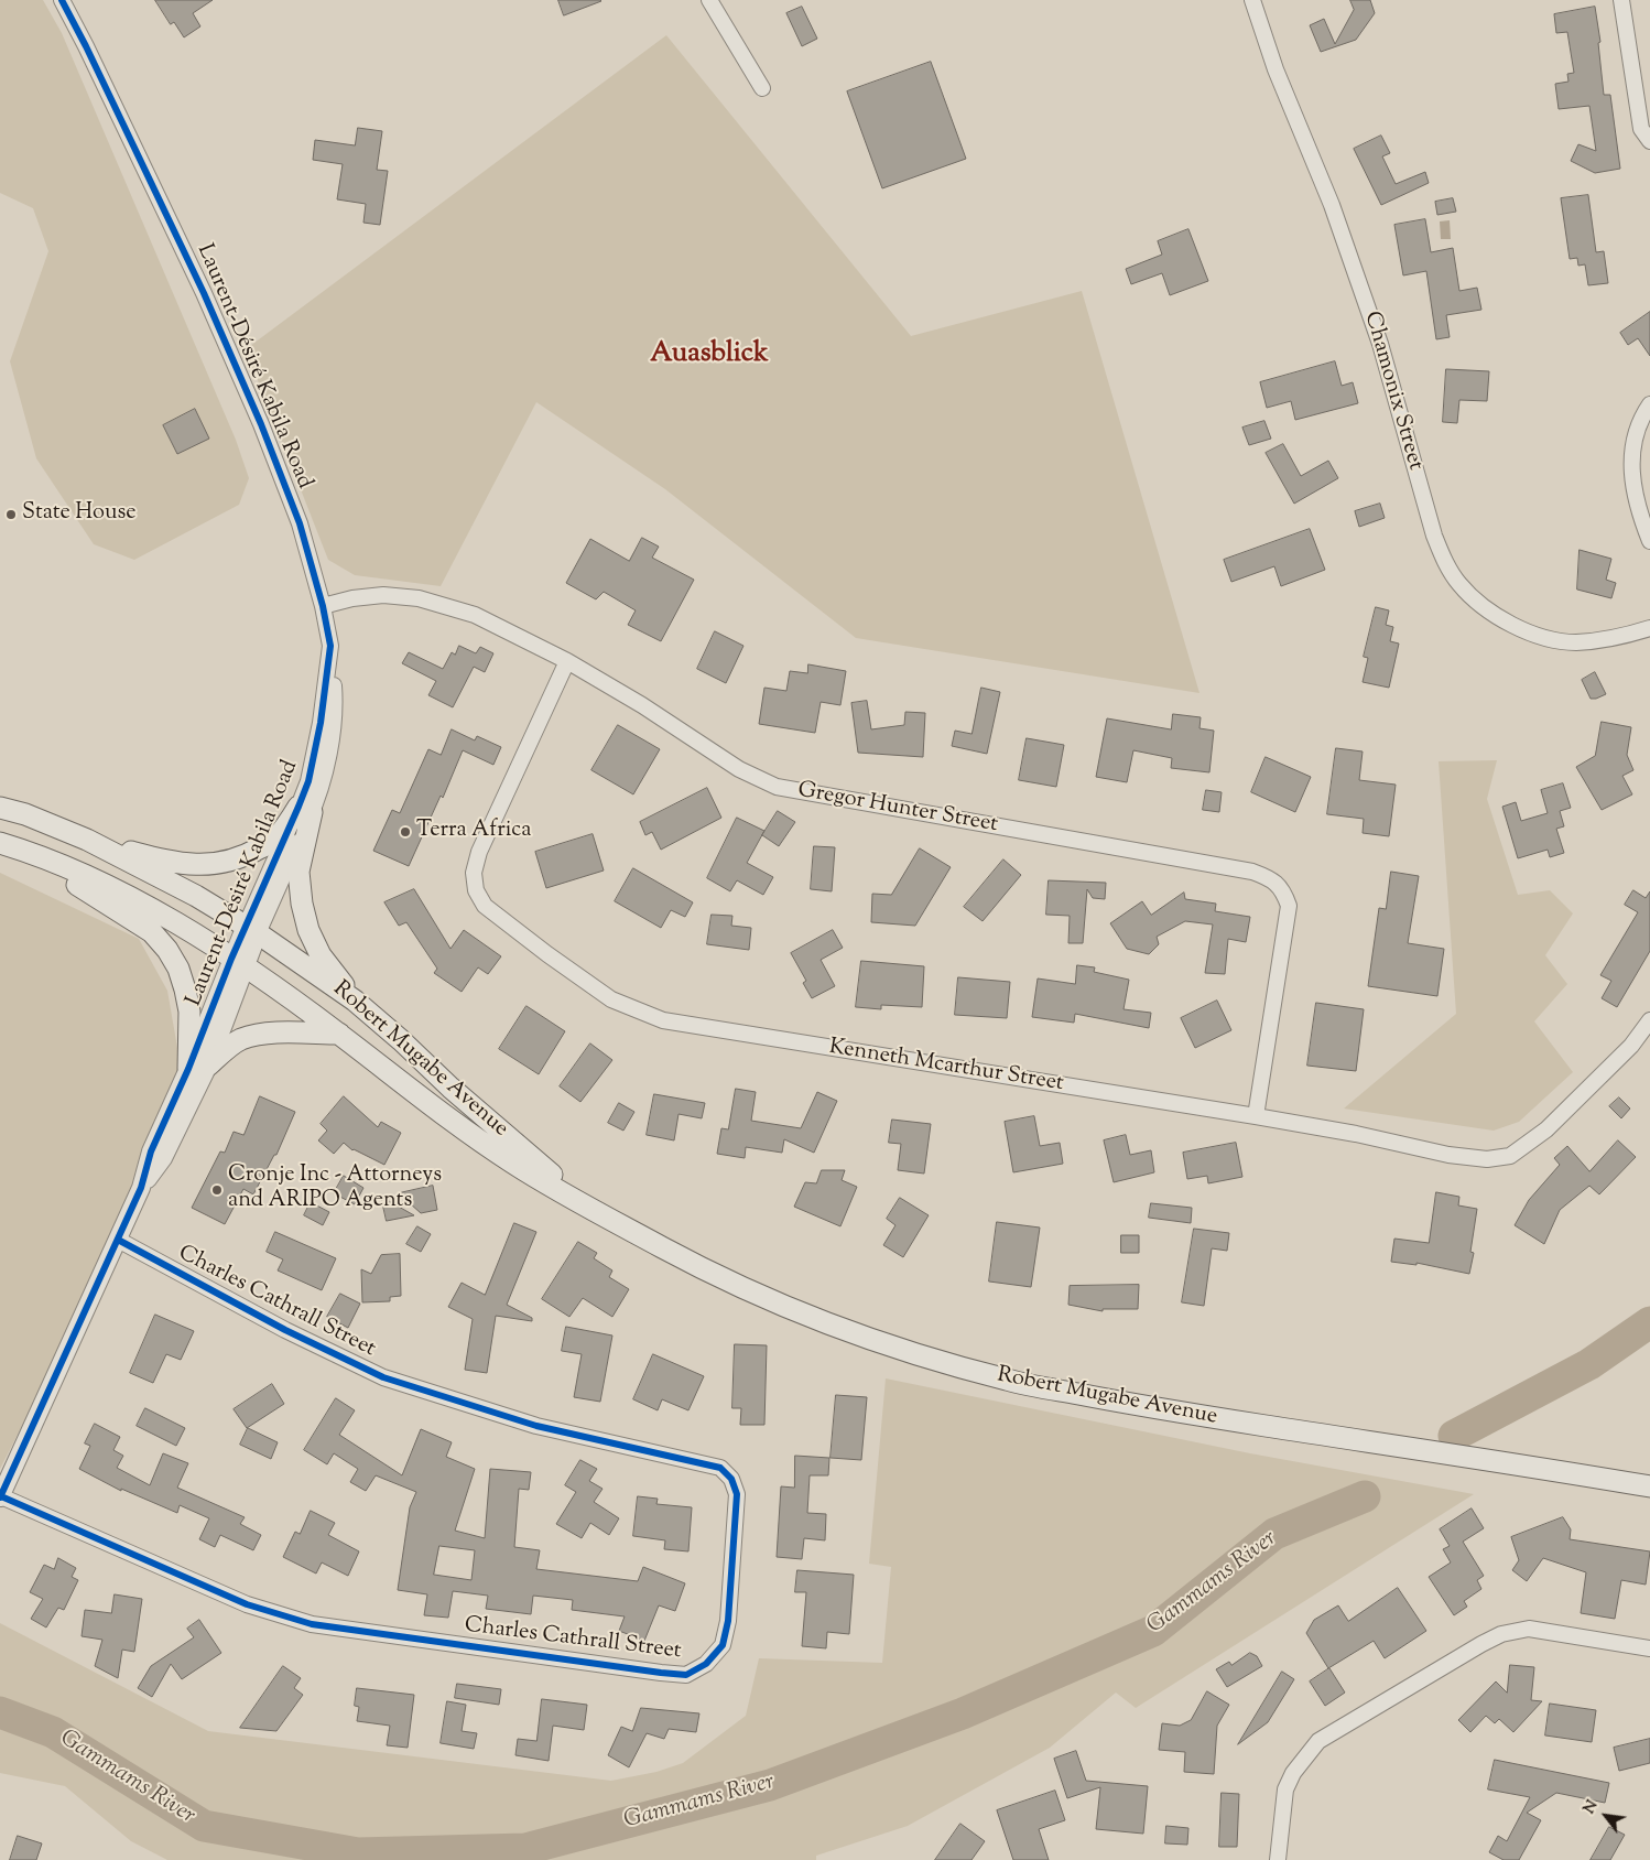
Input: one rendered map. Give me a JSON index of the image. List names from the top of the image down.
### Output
{
  "streets": {
    "main road": ["Robert Mugabe Avenue"],
    "street": [
      "Laurent-Désiré Kabila Road",
      "Chamonix Street",
      "Gregor Hunter Street",
      "Kenneth Mcarthur Street",
      "Charles Cathrall Street"
    ]
  },
  "crossings": [
    ["Laurent-Désiré Kabila Road", "Gregor Hunter Street"],
    ["Laurent-Désiré Kabila Road", "Robert Mugabe Avenue"],
    ["Laurent-Désiré Kabila Road", "Charles Cathrall Street"],
    ["Gregor Hunter Street", "Kenneth Mcarthur Street"]
  ],
  "districts": ["Auasblick"],
  "water": ["Gammams River"],
  "places": ["State House", "Terra Africa", "Cronje Inc - Attorneys and ARIPO Agents"],
  "north": "top left"
}
